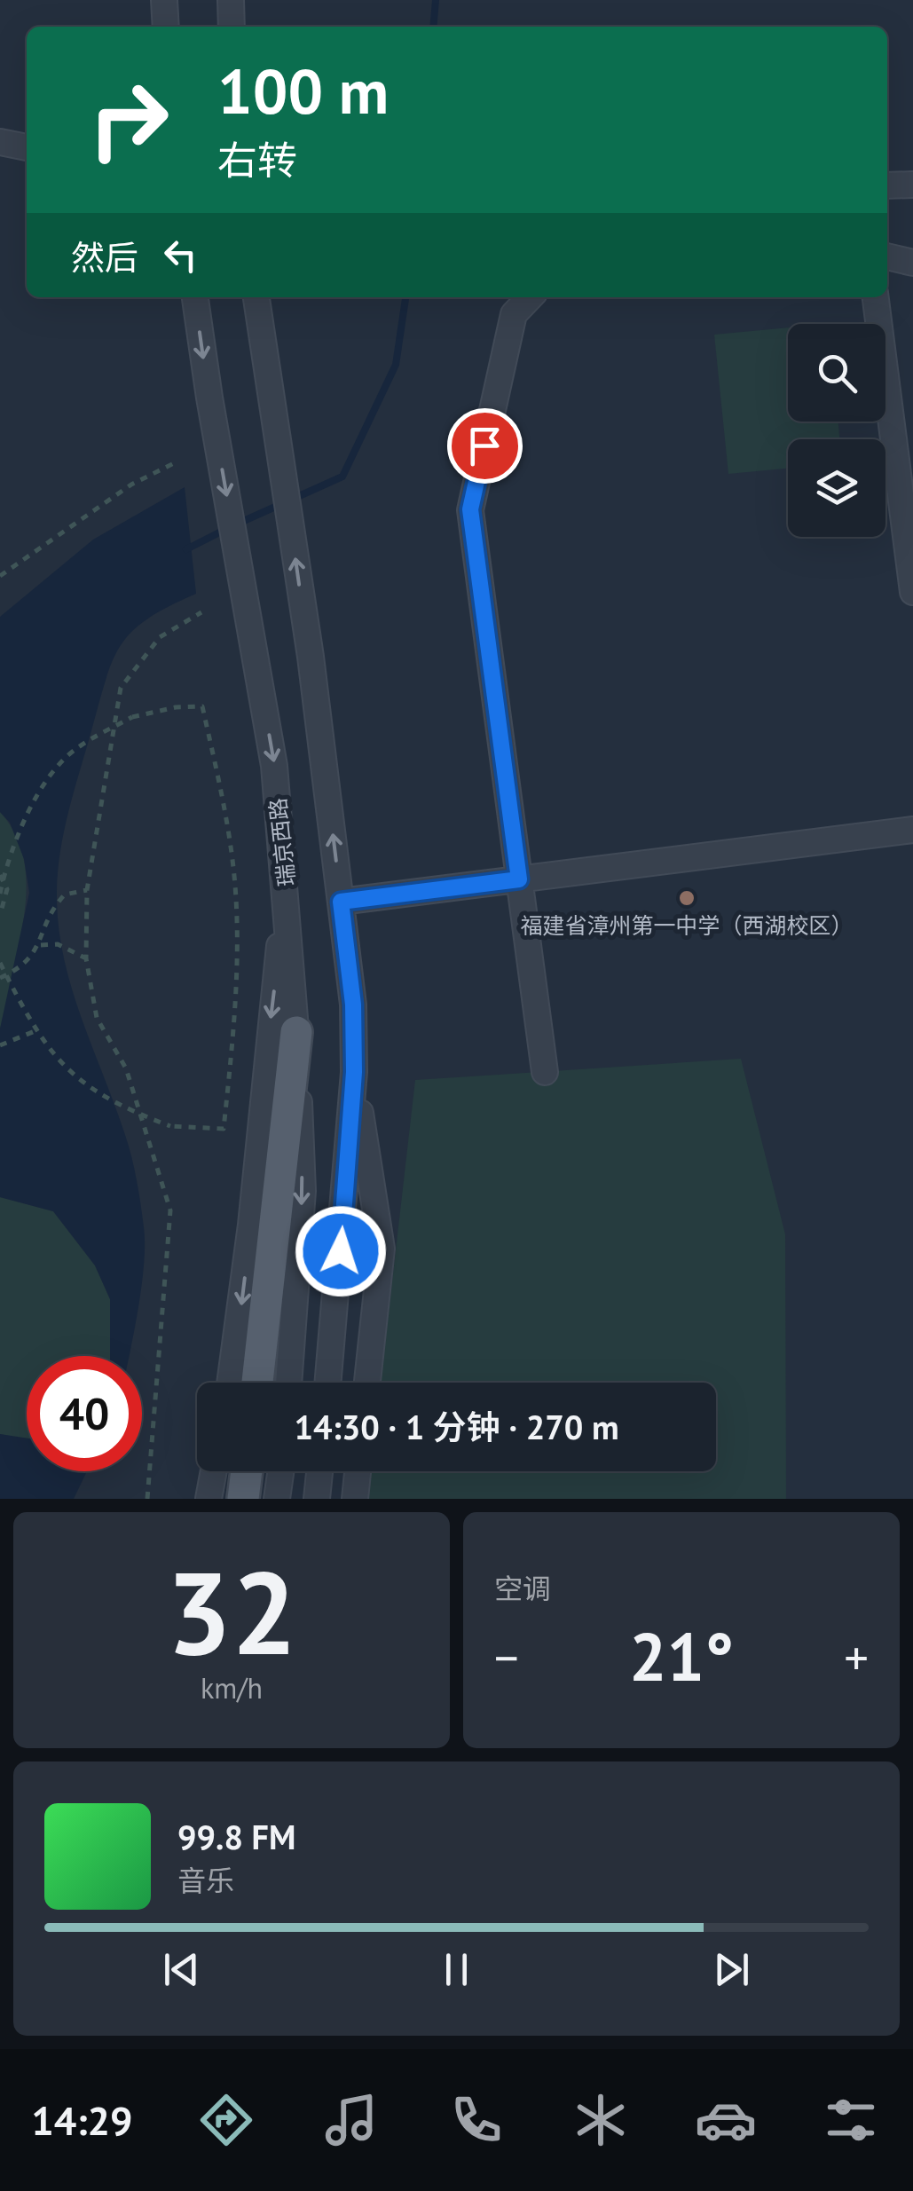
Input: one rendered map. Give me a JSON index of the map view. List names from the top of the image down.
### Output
{
  "streets": {
    "street": ["瑞京西路"]
  },
  "places": ["福建省漳州第一中学（西湖校区）"],
  "page": {
    "turn": ["100 m", "右转"],
    "then": "然后",
    "limit": "40",
    "trip": "14:30 · 1 分钟 · 270 m",
    "tile": [
      ["32", "km/h"],
      "空调"
    ],
    "heat": ["−", "21°", "+"],
    "song": ["99.8 FM", "音乐"],
    "tabs": "14:29"
  }
}
